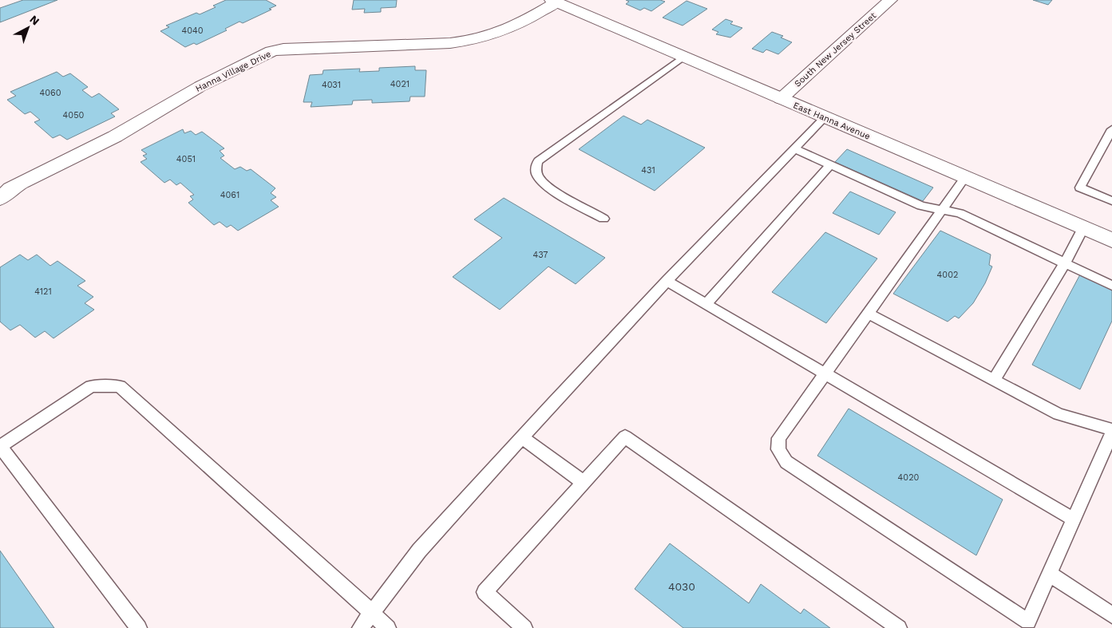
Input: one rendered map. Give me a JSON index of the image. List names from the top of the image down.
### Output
{
  "streets": {
    "street": ["South New Jersey Street", "Hanna Village Drive", "East Hanna Avenue"]
  },
  "crossings": [
    ["South New Jersey Street", "East Hanna Avenue"],
    ["Hanna Village Drive", "East Hanna Avenue"]
  ],
  "house_numbers": [
    "4040",
    "4021",
    "4031",
    "4060",
    "4050",
    "4051",
    "431",
    "4061",
    "437",
    "4002",
    "4121",
    "4020",
    "4030"
  ],
  "north": "top right"
}
